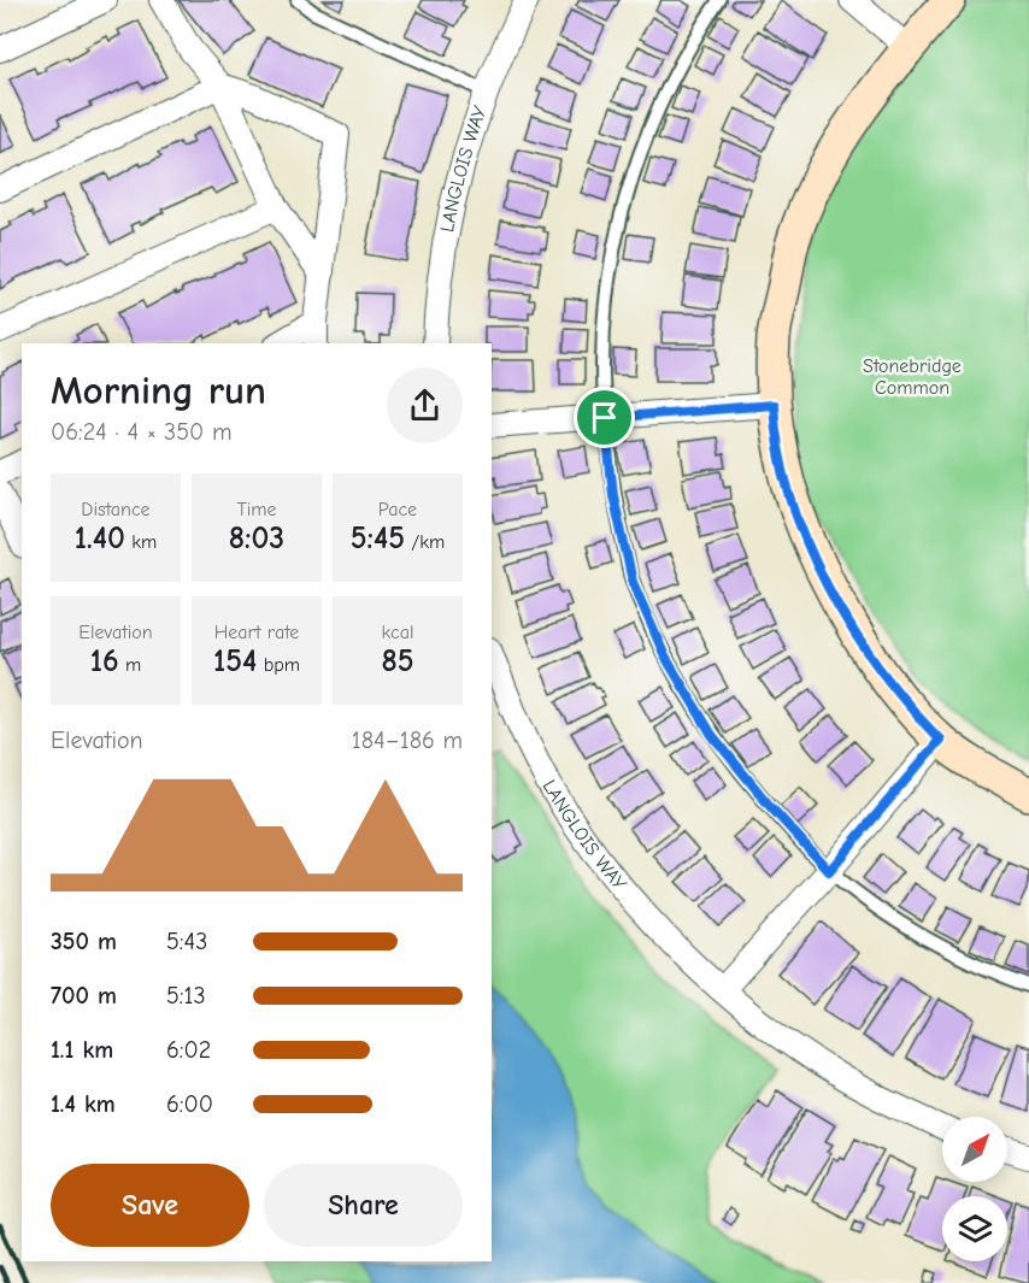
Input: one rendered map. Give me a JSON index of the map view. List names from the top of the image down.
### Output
{
  "streets": {
    "street": ["LANGLOIS WAY"]
  },
  "parks": ["Stonebridge Common"],
  "north": "top right",
  "page": {
    "heading": ["Morning run", "06:24 · 4 × 350 m"],
    "stats": [
      ["Distance", "1.40 km"],
      ["Time", "8:03"],
      ["Pace", "5:45 /km"],
      ["Elevation", "16 m"],
      ["Heart rate", "154 bpm"],
      ["kcal", "85"]
    ],
    "chart": ["Elevation", "184–186 m"],
    "list": [
      {
        "name": "350 m",
        "note": "5:43"
      },
      {
        "name": "700 m",
        "note": "5:13"
      },
      {
        "name": "1.1 km",
        "note": "6:02"
      },
      {
        "name": "1.4 km",
        "note": "6:00"
      }
    ],
    "buttons": ["Save", "Share"]
  }
}
